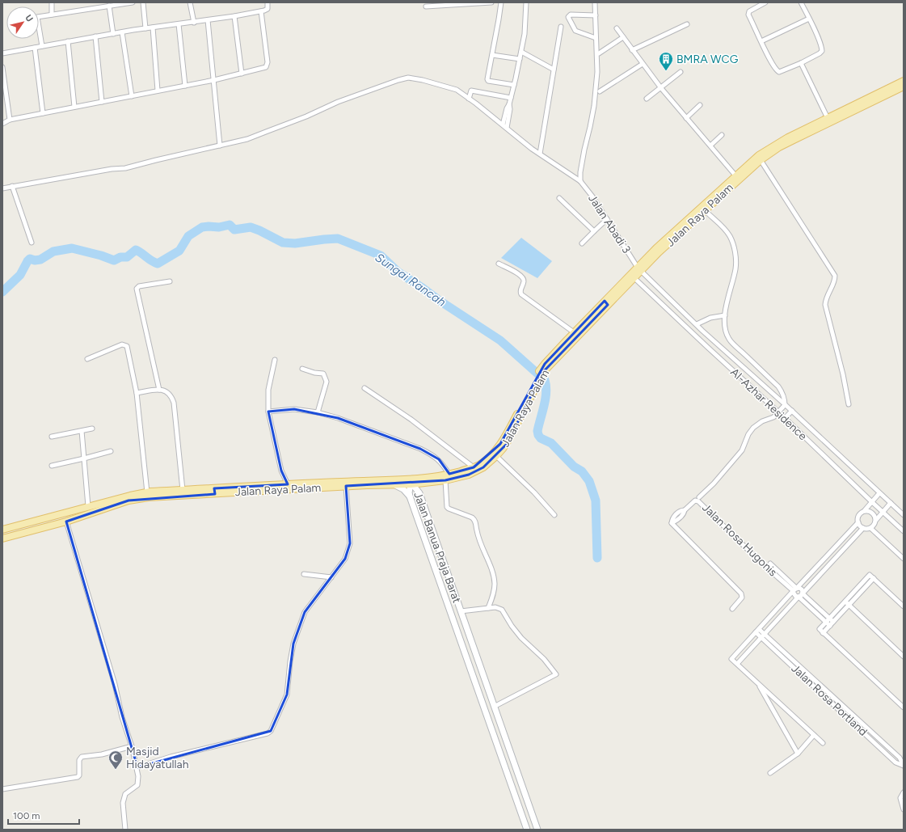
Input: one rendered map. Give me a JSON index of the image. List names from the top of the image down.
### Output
{
  "streets": {
    "main road": ["Jalan Raya Palam"],
    "street": [
      "Jalan Abadi 3",
      "Al-Azhar Residence",
      "Jalan Rosa Hugonis",
      "Jalan Banua Praja Barat",
      "Jalan Rosa Portland"
    ]
  },
  "crossings": [
    ["Jalan Raya Palam", "Jalan Abadi 3"],
    ["Jalan Raya Palam", "Al-Azhar Residence"],
    ["Jalan Raya Palam", "Jalan Banua Praja Barat"],
    ["Jalan Abadi 3", "Al-Azhar Residence"]
  ],
  "water": ["Sungai Rancah"],
  "places": {
    "building": ["BMRA WCG"],
    "mosque": ["Masjid Hidayatullah"]
  },
  "scale_bar": "100 m",
  "north": "top right"
}
